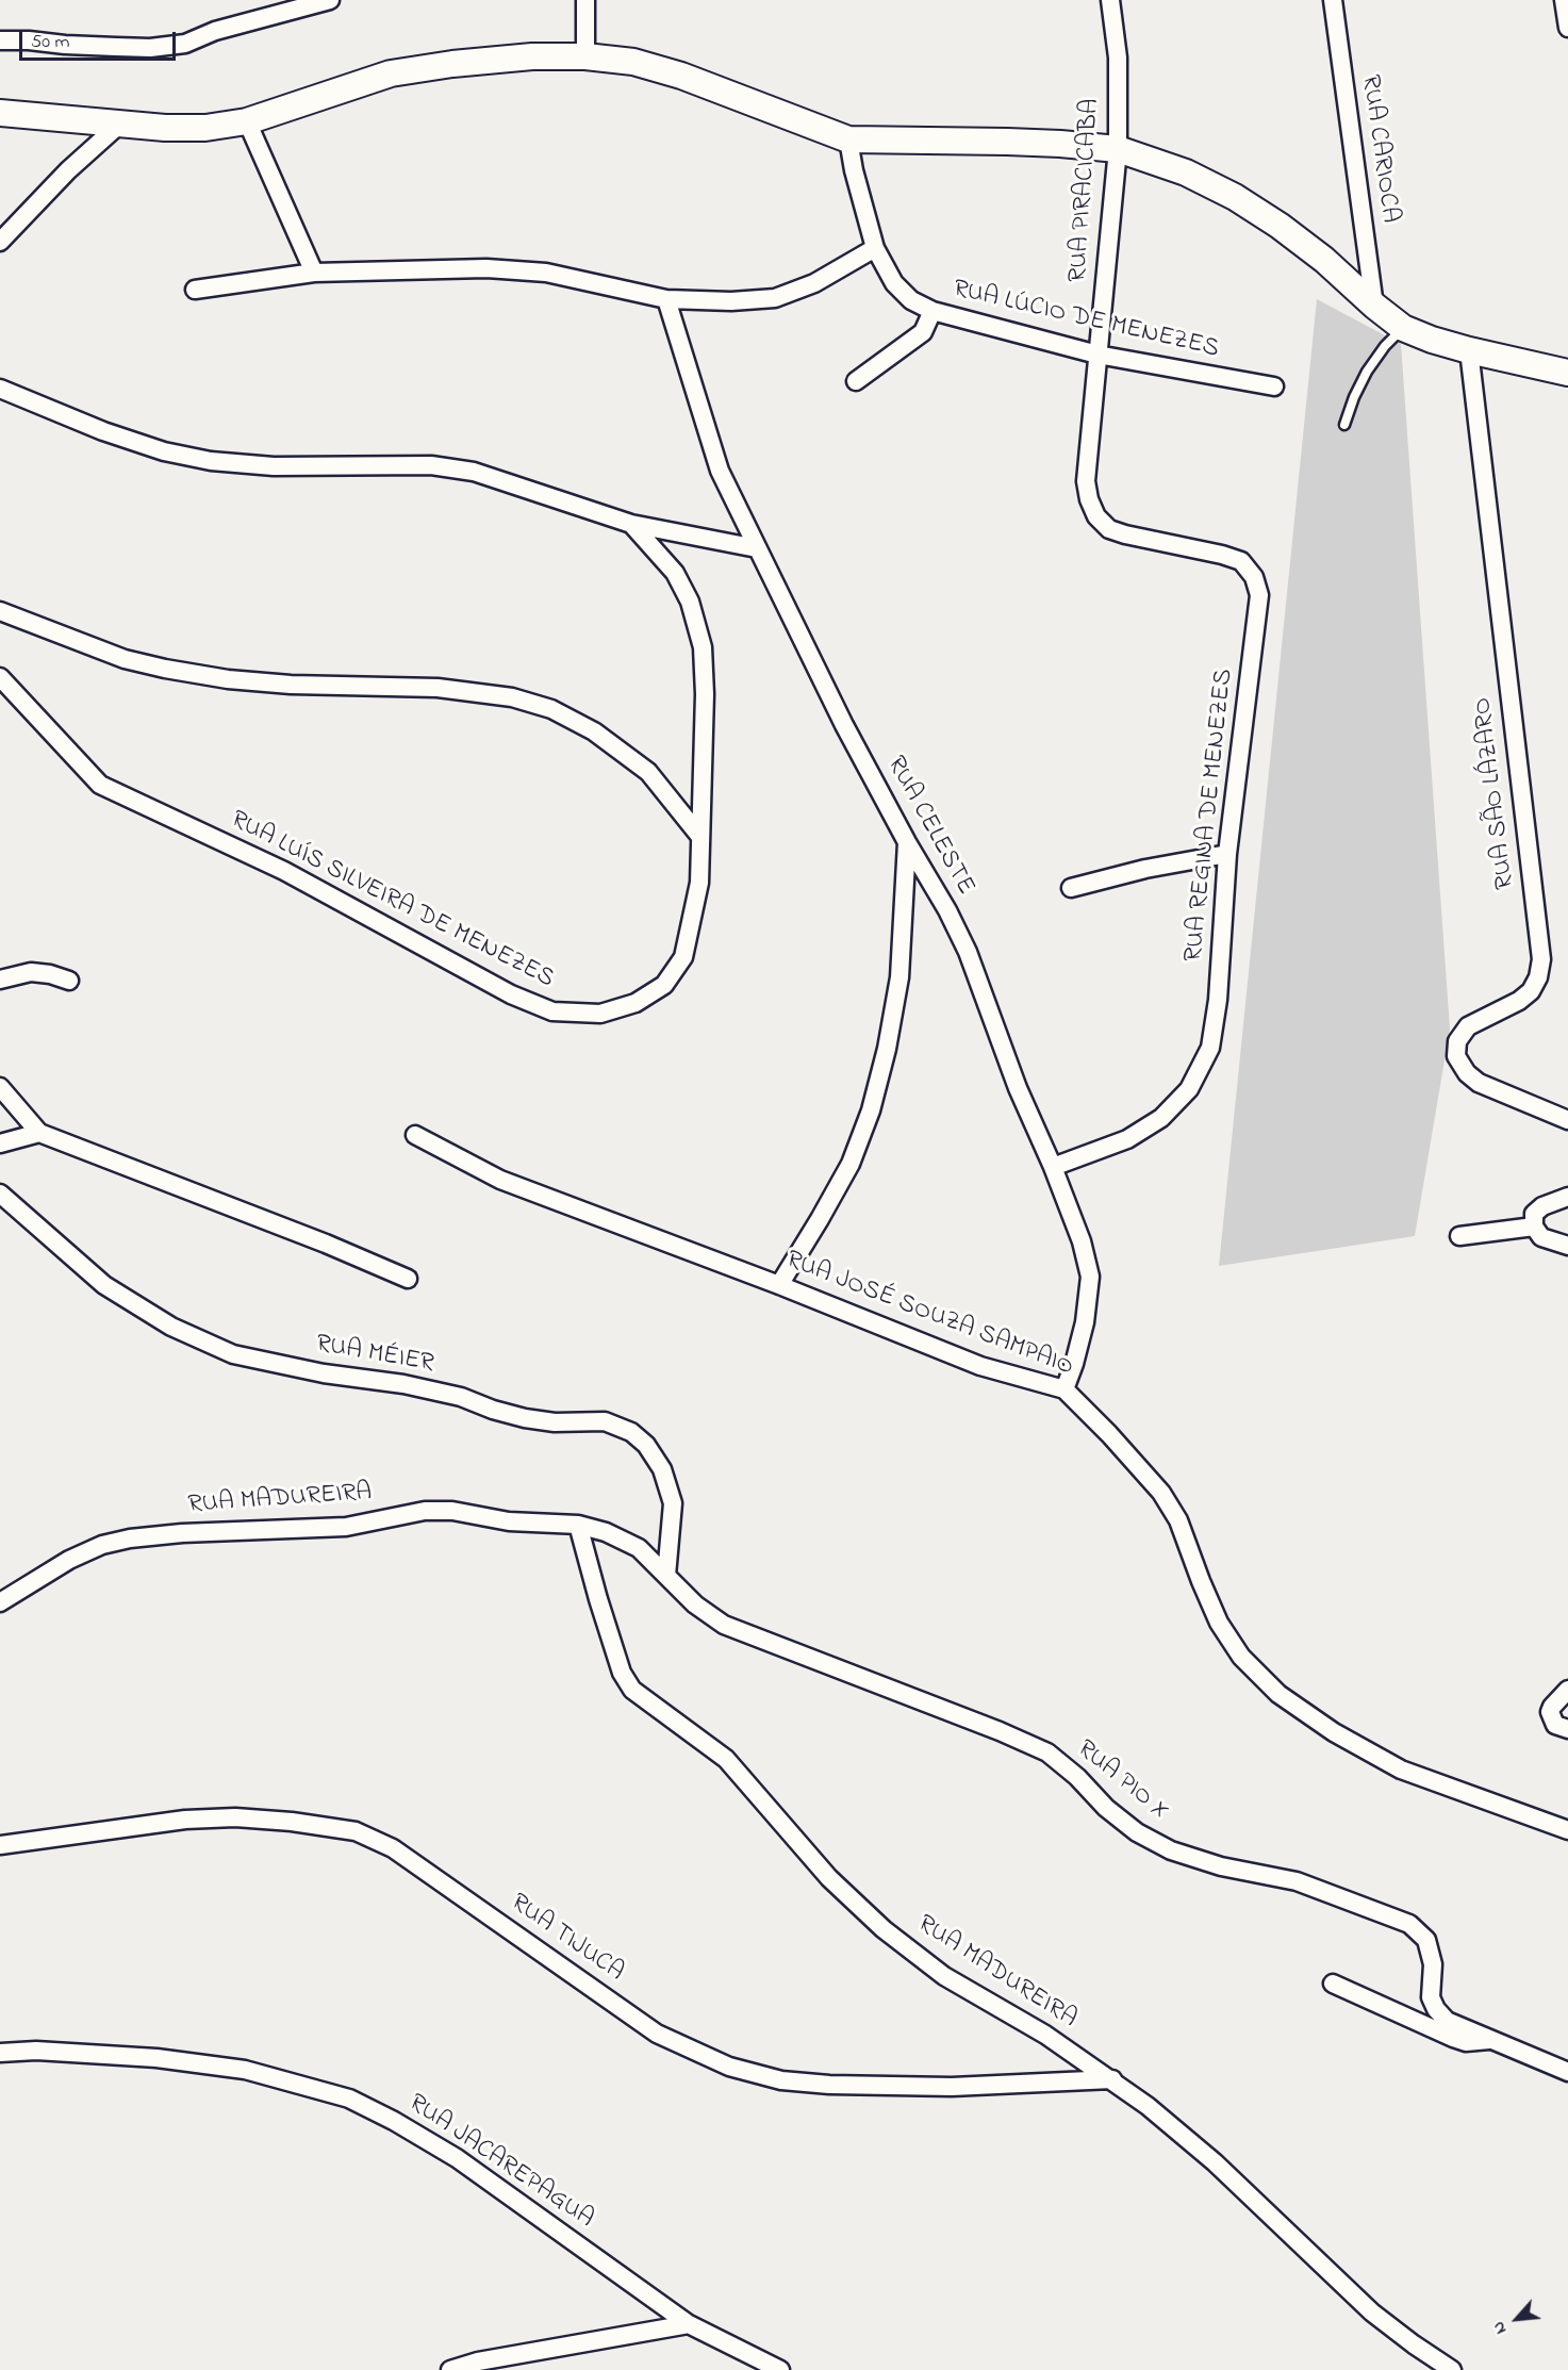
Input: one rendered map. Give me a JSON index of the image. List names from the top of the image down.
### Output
{
  "streets": {
    "street": [
      "RUA CARIOCA",
      "RUA PIRACICABA",
      "RUA LÚCIO DE MENEZES",
      "RUA SÃO LÁZARO",
      "RUA REGINA DE MENEZES",
      "RUA CELESTE",
      "RUA LUÍS SILVEIRA DE MENEZES",
      "RUA JOSÉ SOUZA SAMPAIO",
      "RUA MÉIER",
      "RUA MADUREIRA",
      "RUA PIO X",
      "RUA TIJUCA",
      "RUA JACAREPAGUA"
    ]
  },
  "crossings": [
    ["RUA PIRACICABA", "RUA LÚCIO DE MENEZES"],
    ["RUA PIRACICABA", "RUA REGINA DE MENEZES"],
    ["RUA REGINA DE MENEZES", "RUA CELESTE"],
    ["RUA CELESTE", "RUA JOSÉ SOUZA SAMPAIO"],
    ["RUA MÉIER", "RUA MADUREIRA"],
    ["RUA MÉIER", "RUA PIO X"],
    ["RUA MADUREIRA", "RUA PIO X"],
    ["RUA MADUREIRA", "RUA TIJUCA"]
  ],
  "scale_bar": "50 m",
  "north": "bottom left"
}
